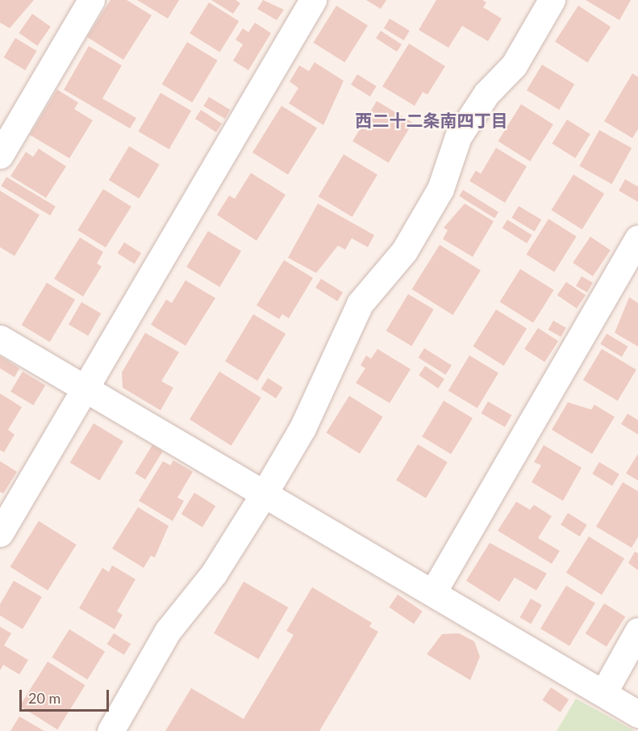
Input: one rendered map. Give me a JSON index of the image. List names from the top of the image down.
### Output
{
  "districts": ["西二十二条南四丁目"],
  "scale_bar": "20 m"
}
